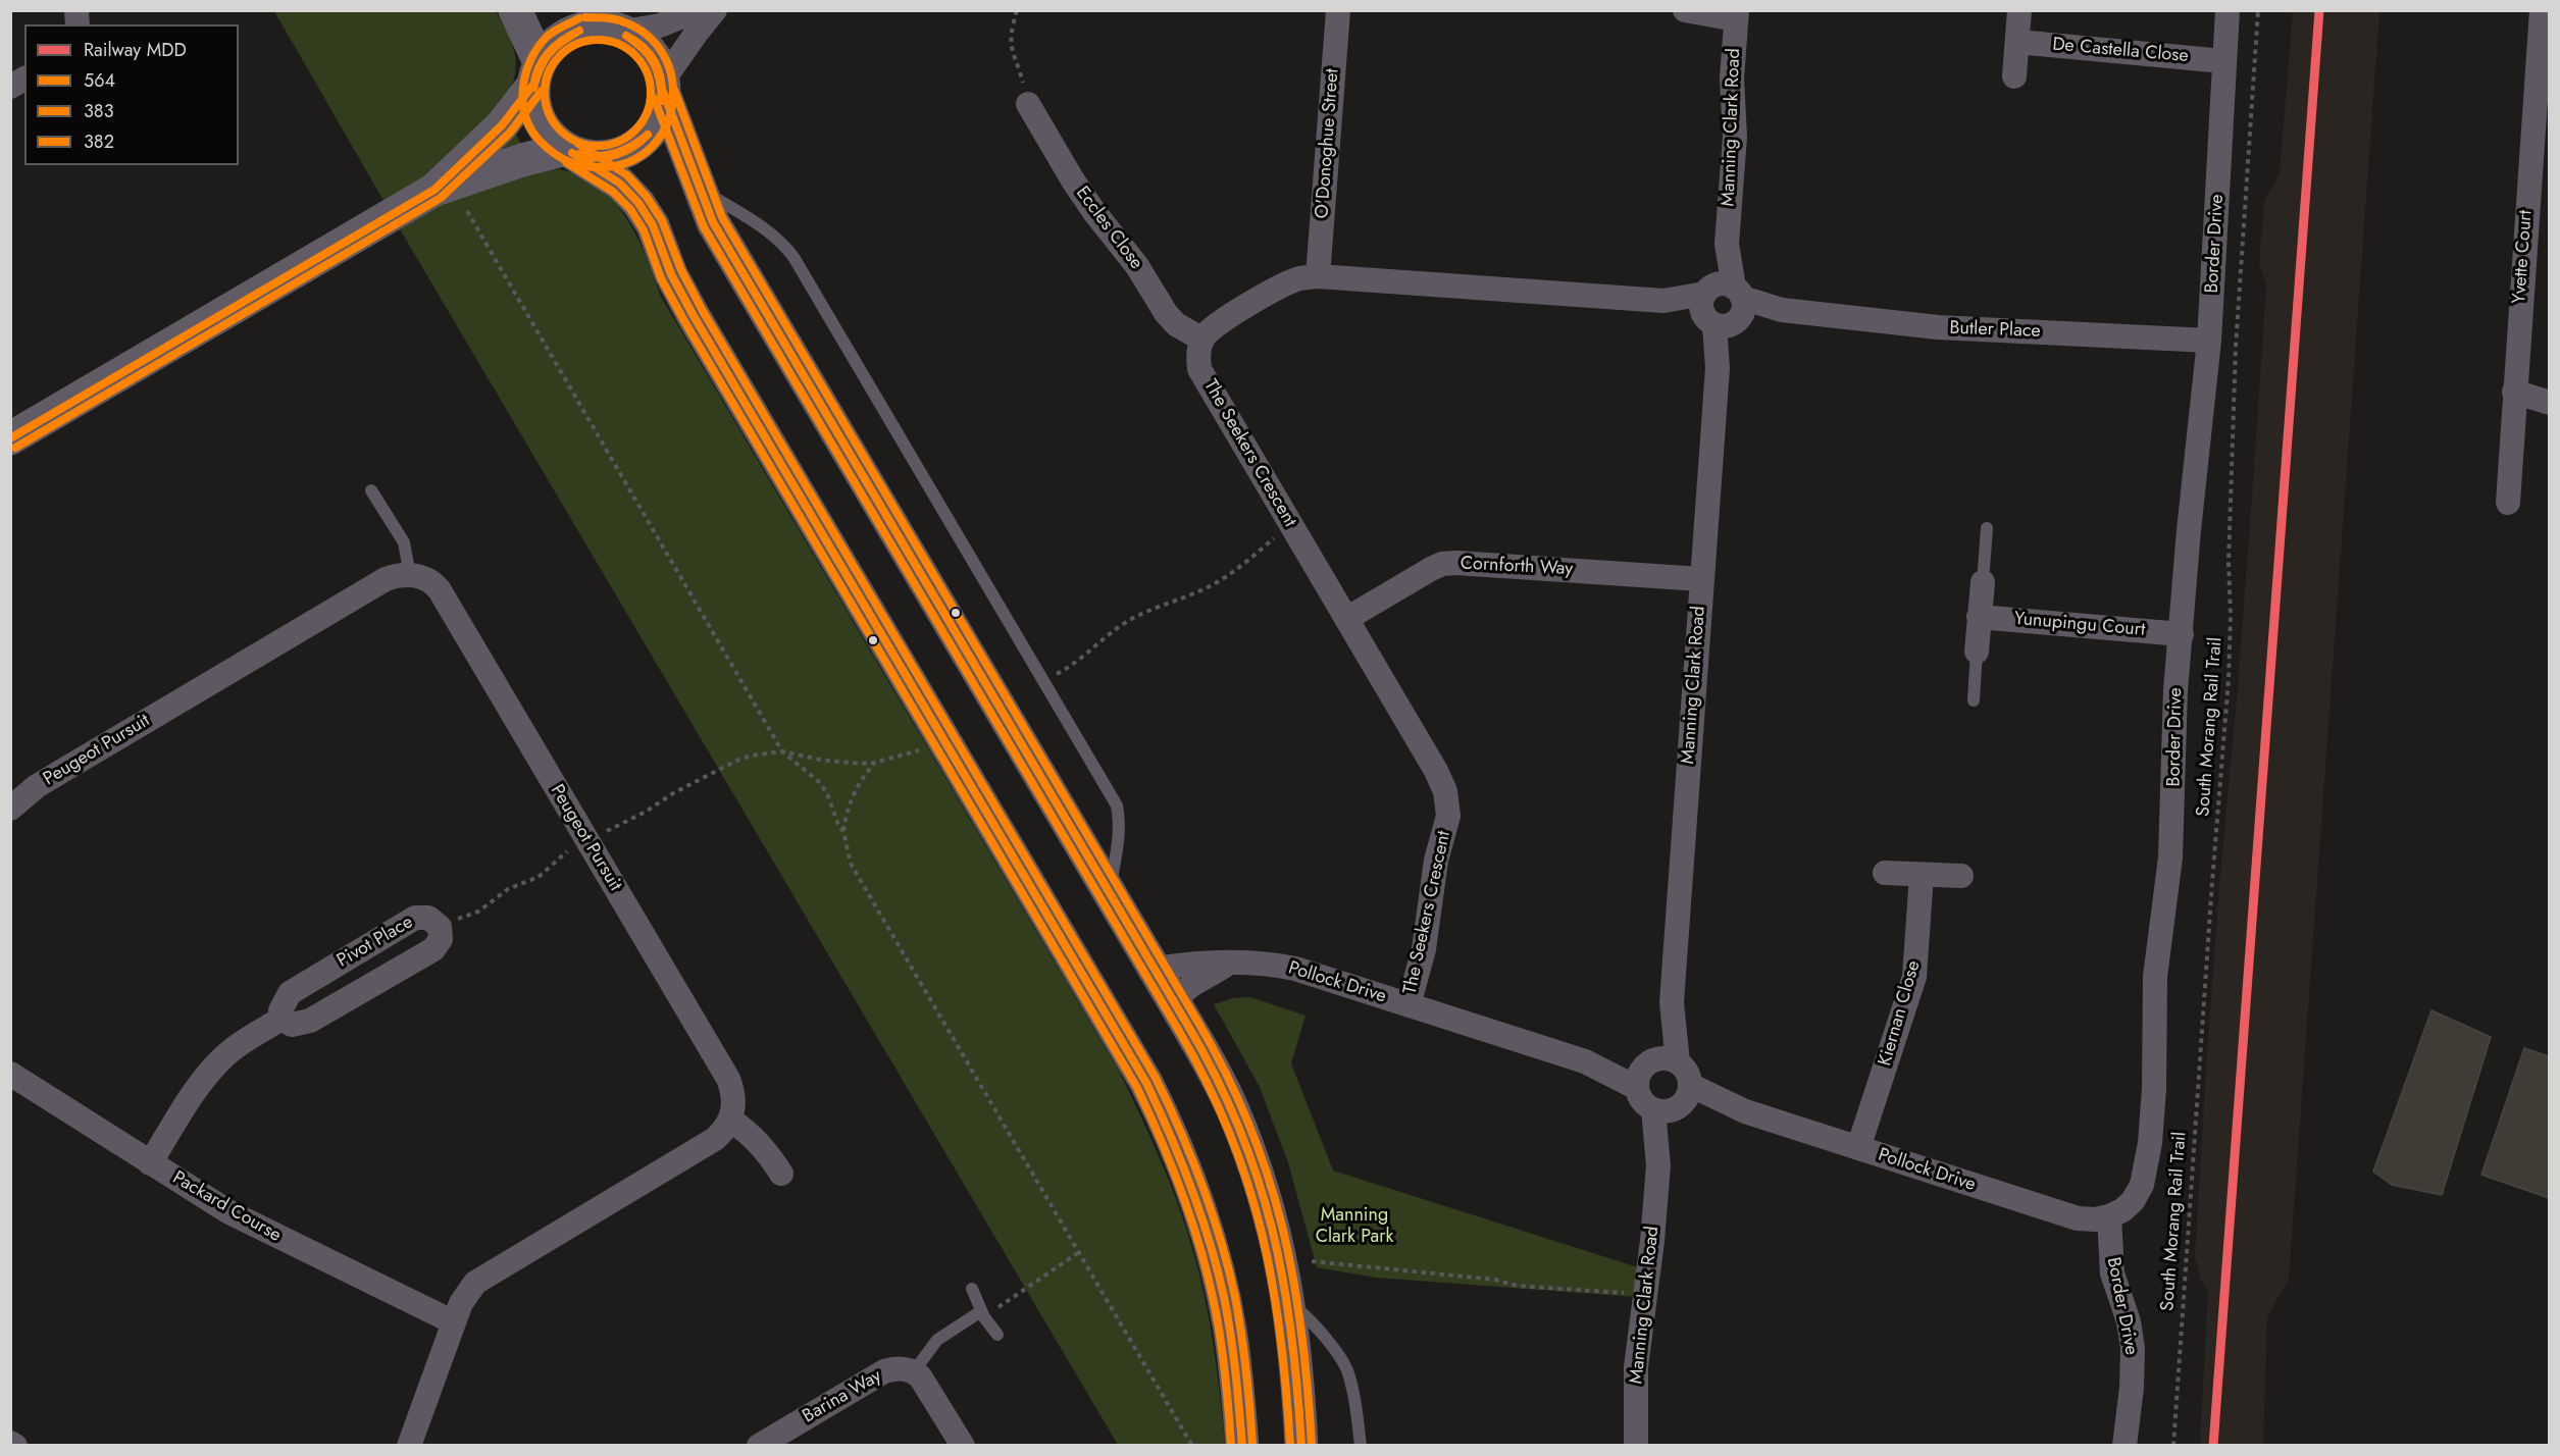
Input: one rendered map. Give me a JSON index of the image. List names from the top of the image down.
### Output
{
  "streets": {
    "street": [
      "De Castella Close",
      "Manning Clark Road",
      "O'Donoghue Street",
      "Eccles Close",
      "Border Drive",
      "Yvette Court",
      "Butler Place",
      "The Seekers Crescent",
      "Cornforth Way",
      "Yunupingu Court",
      "Peugeot Pursuit",
      "Pivot Place",
      "Pollock Drive",
      "Kiernan Close",
      "Packard Course",
      "Barina Way"
    ],
    "path": ["South Morang Rail Trail"]
  },
  "crossings": [
    ["De Castella Close", "Border Drive"],
    ["Manning Clark Road", "Butler Place"],
    ["Manning Clark Road", "Cornforth Way"],
    ["Manning Clark Road", "Pollock Drive"],
    ["Eccles Close", "The Seekers Crescent"],
    ["Border Drive", "Butler Place"],
    ["Border Drive", "Yunupingu Court"],
    ["Border Drive", "Pollock Drive"],
    ["The Seekers Crescent", "Cornforth Way"],
    ["The Seekers Crescent", "Pollock Drive"],
    ["Pollock Drive", "Kiernan Close"]
  ],
  "parks": ["Manning Clark Park"],
  "lines": [
    "rail line MDD",
    "transit line 382",
    "transit line 564",
    "transit line 383"
  ],
  "legend": [
    "Railway MDD",
    "564",
    "383",
    "382"
  ]
}
